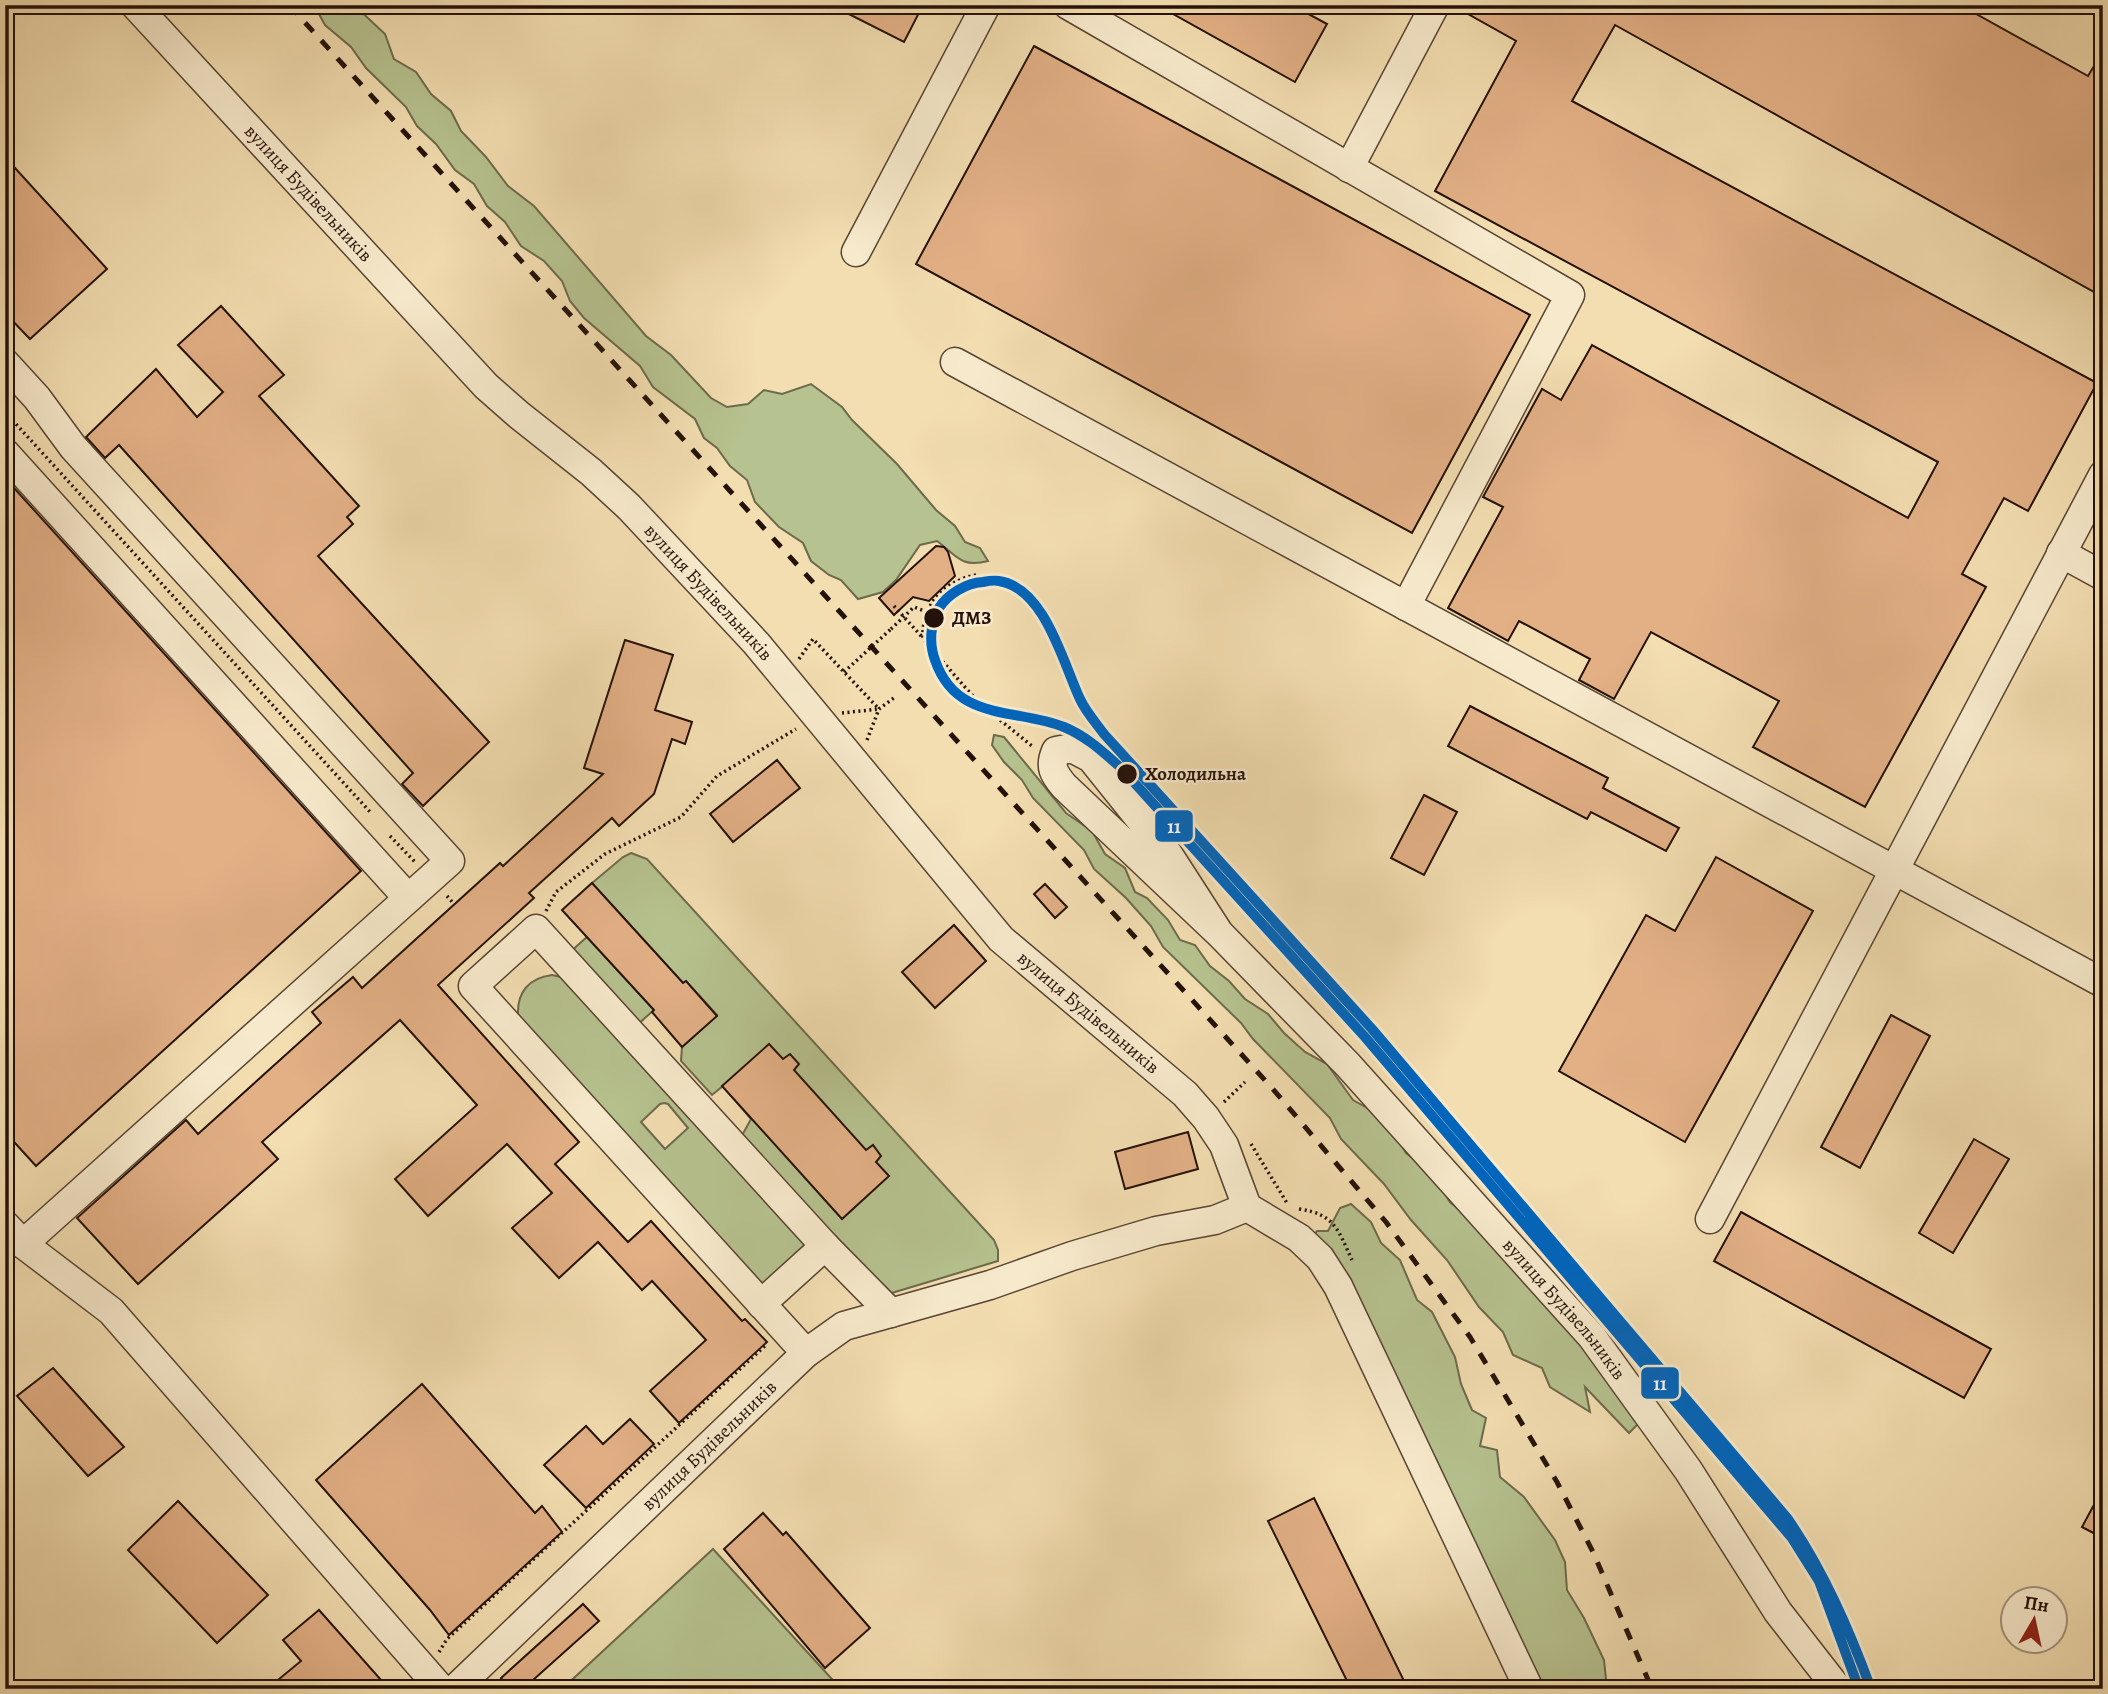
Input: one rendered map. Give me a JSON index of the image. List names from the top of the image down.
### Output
{
  "streets": {
    "street": ["вулиця Будівельників"]
  },
  "places": ["ДМЗ", "Холодильна"],
  "lines": ["transit line 11"],
  "north": "top"
}
